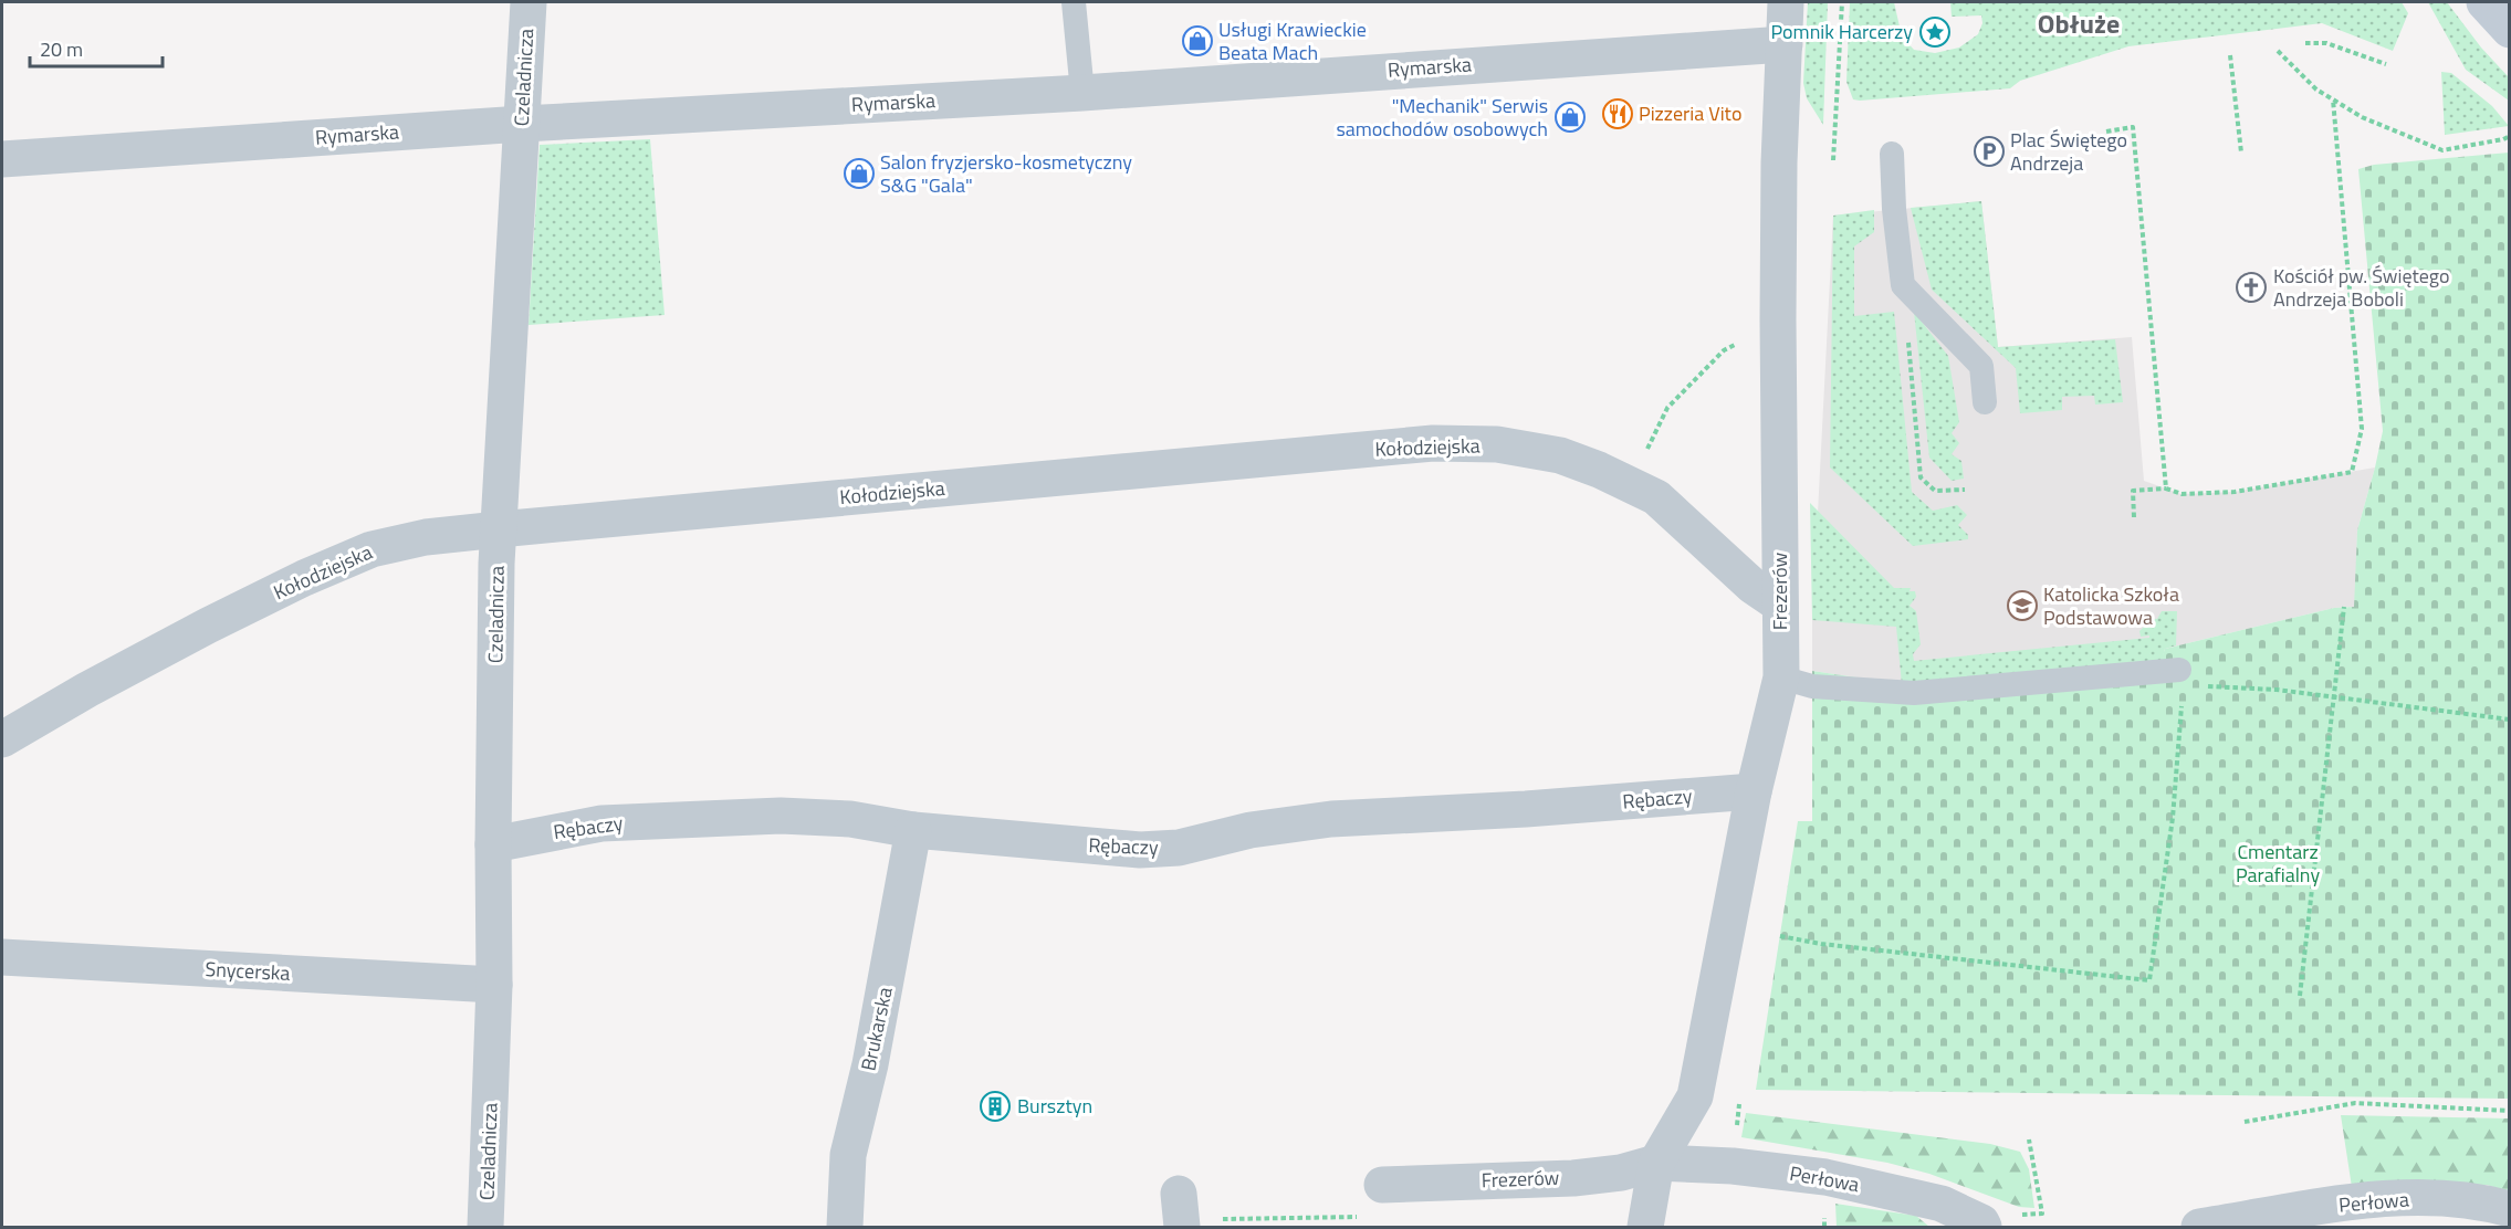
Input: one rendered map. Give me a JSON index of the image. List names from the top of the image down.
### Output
{
  "streets": {
    "street": [
      "Rymarska",
      "Czeladnicza",
      "Kołodziejska",
      "Frezerów",
      "Rębaczy",
      "Snycerska",
      "Brukarska",
      "Perłowa"
    ]
  },
  "crossings": [
    ["Rymarska", "Czeladnicza"],
    ["Rymarska", "Frezerów"],
    ["Czeladnicza", "Kołodziejska"],
    ["Czeladnicza", "Rębaczy"],
    ["Czeladnicza", "Snycerska"],
    ["Kołodziejska", "Frezerów"],
    ["Frezerów", "Rębaczy"],
    ["Frezerów", "Perłowa"],
    ["Rębaczy", "Brukarska"]
  ],
  "districts": ["Obłuże"],
  "parks": ["Cmentarz Parafialny"],
  "places": {
    "place": ["Pomnik Harcerzy"],
    "shop": ["Usługi Krawieckie Beata Mach", "\"Mechanik\" Serwis samochodów osobowych", "Salon fryzjersko-kosmetyczny S&G \"Gala\""],
    "restaurant": ["Pizzeria Vito"],
    "parking": ["Plac Świętego Andrzeja"],
    "church": ["Kościół pw. Świętego Andrzeja Boboli"],
    "school or university": ["Katolicka Szkoła Podstawowa"],
    "building": ["Bursztyn"]
  },
  "scale_bar": "20 m"
}
